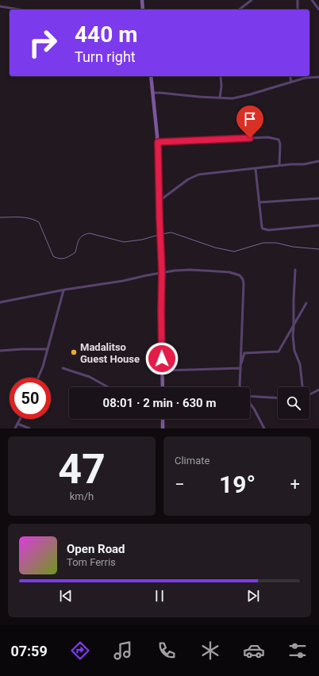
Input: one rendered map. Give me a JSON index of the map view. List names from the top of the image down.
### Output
{
  "places": ["Madalitso Guest House"],
  "page": {
    "turn": ["440 m", "Turn right"],
    "limit": "50",
    "trip": "08:01 · 2 min · 630 m",
    "tile": [
      ["47", "km/h"],
      "Climate"
    ],
    "heat": ["−", "19°", "+"],
    "song": ["Open Road", "Tom Ferris"],
    "tabs": "07:59"
  }
}
